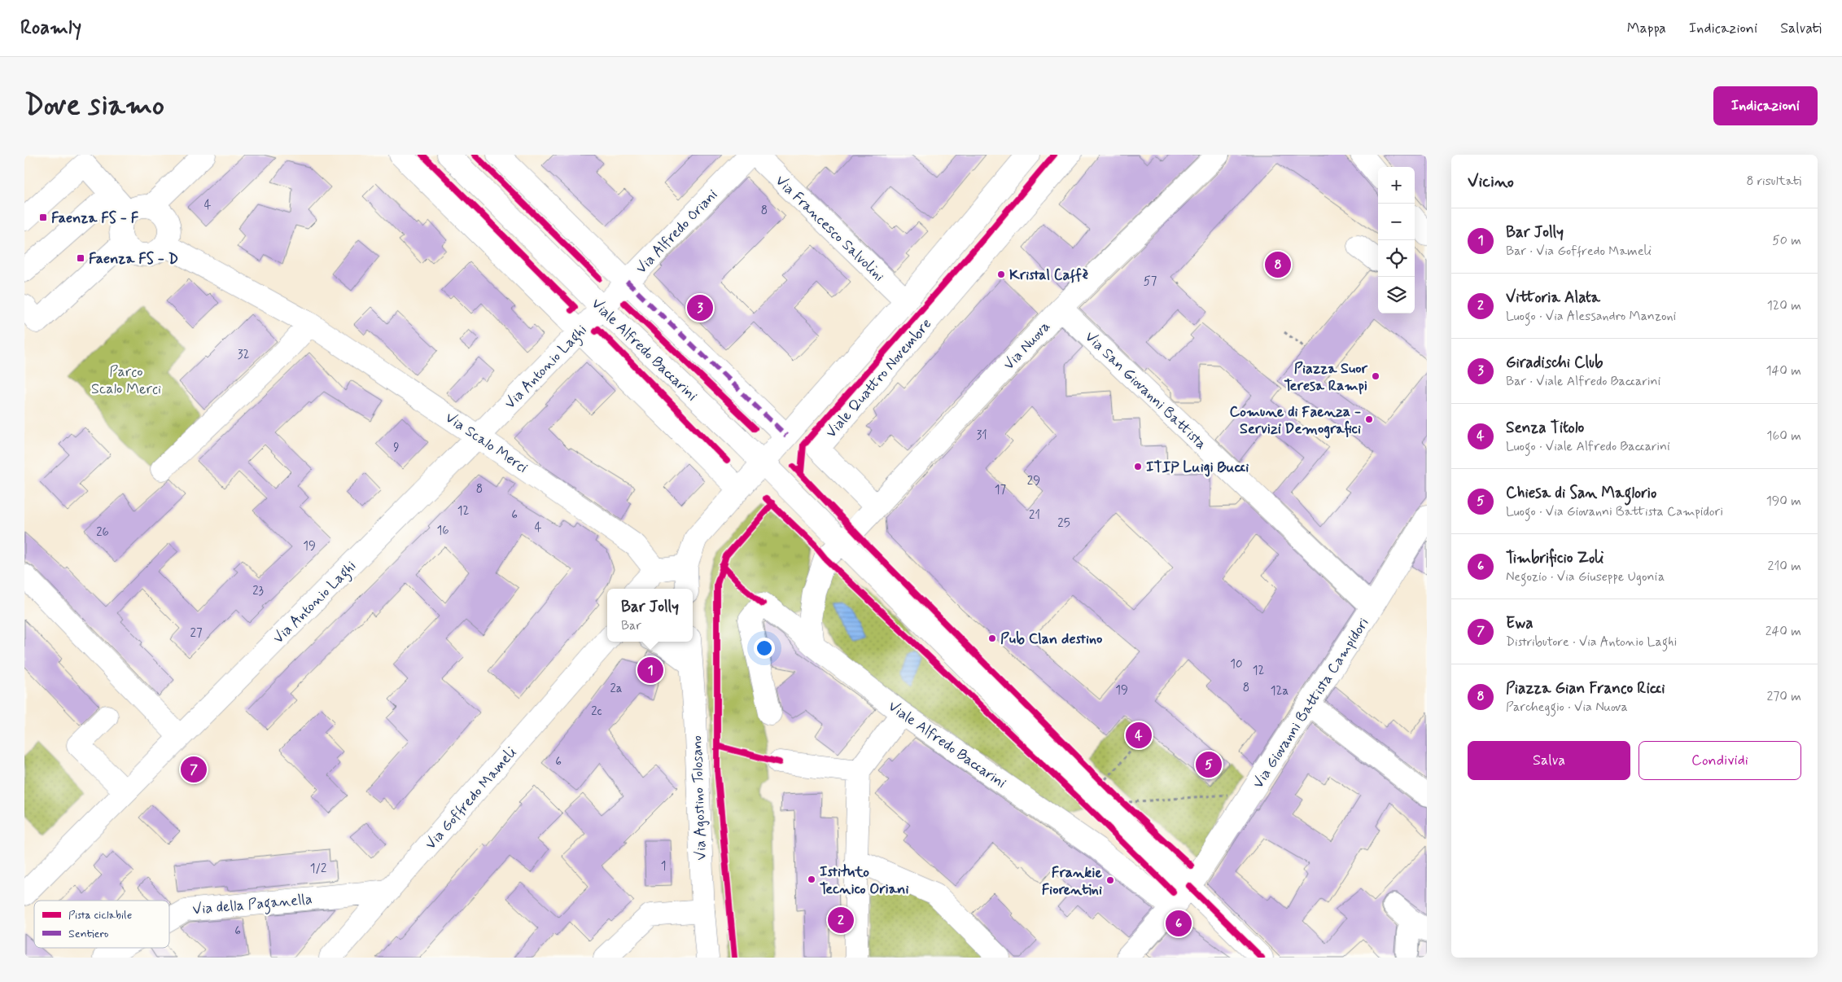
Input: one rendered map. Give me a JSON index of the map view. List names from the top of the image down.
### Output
{
  "streets": {
    "street": [
      "Via Francesco Salvolini",
      "Via Alfredo Oriani",
      "Via Nuova",
      "Viale Alfredo Baccarini",
      "Via Antonio Laghi",
      "Viale Quattro Novembre",
      "Via San Giovanni Battista",
      "Via Scalo Merci",
      "Via Giovanni Battista Campidori",
      "Via Goffredo Mameli",
      "Via Agostino Tolosano",
      "Via della Paganella"
    ]
  },
  "crossings": [
    ["Via Francesco Salvolini", "Viale Quattro Novembre"],
    ["Via Alfredo Oriani", "Viale Alfredo Baccarini"],
    ["Via Alfredo Oriani", "Via Antonio Laghi"],
    ["Via Nuova", "Viale Alfredo Baccarini"],
    ["Via Nuova", "Viale Quattro Novembre"],
    ["Via Nuova", "Via San Giovanni Battista"],
    ["Viale Alfredo Baccarini", "Via Antonio Laghi"],
    ["Viale Alfredo Baccarini", "Viale Quattro Novembre"],
    ["Viale Alfredo Baccarini", "Via Giovanni Battista Campidori"],
    ["Via Antonio Laghi", "Via Scalo Merci"],
    ["Via San Giovanni Battista", "Via Giovanni Battista Campidori"],
    ["Via Goffredo Mameli", "Via della Paganella"]
  ],
  "parks": ["Parco Scalo Merci"],
  "places": {
    "transit": ["Faenza FS - F", "Faenza FS - D"],
    "other": [
      "Kristal Caffè",
      "Piazza Suor Teresa Rampi",
      "Comune di Faenza - Servizi Demografici",
      "ITIP Luigi Bucci",
      "Pub Clan destino",
      "Istituto Tecnico Oriani",
      "Frankie Fiorentini"
    ]
  },
  "house_numbers": [
    "4",
    "8",
    "57",
    "32",
    "31",
    "9",
    "29",
    "8",
    "17",
    "12",
    "6",
    "21",
    "25",
    "4",
    "16",
    "26",
    "19",
    "23",
    "27",
    "10",
    "12",
    "8",
    "2a",
    "19",
    "12a",
    "2c",
    "6",
    "1",
    "1/2",
    "6"
  ],
  "legend": ["Pista ciclabile", "Sentiero"],
  "page": {
    "header": "Roamly",
    "nav": ["Mappa", "Indicazioni", "Salvati"],
    "buttons": [
      "Indicazioni",
      ["Salva", "Condividi"]
    ],
    "title": "Dove siamo",
    "heading": ["Vicino", "8 risultati"],
    "map_buttons": ["+", "−"],
    "list": [
      {
        "mark": "1",
        "name": "Bar Jolly",
        "note": "Bar · Via Goffredo Mameli",
        "value": "50 m"
      },
      {
        "mark": "2",
        "name": "Vittoria Alata",
        "note": "Luogo · Via Alessandro Manzoni",
        "value": "120 m"
      },
      {
        "mark": "3",
        "name": "Giradischi Club",
        "note": "Bar · Viale Alfredo Baccarini",
        "value": "140 m"
      },
      {
        "mark": "4",
        "name": "Senza Titolo",
        "note": "Luogo · Viale Alfredo Baccarini",
        "value": "160 m"
      },
      {
        "mark": "5",
        "name": "Chiesa di San Maglorio",
        "note": "Luogo · Via Giovanni Battista Campidori",
        "value": "190 m"
      },
      {
        "mark": "6",
        "name": "Timbrificio Zoli",
        "note": "Negozio · Via Giuseppe Ugonia",
        "value": "210 m"
      },
      {
        "mark": "7",
        "name": "Ewa",
        "note": "Distributore · Via Antonio Laghi",
        "value": "240 m"
      },
      {
        "mark": "8",
        "name": "Piazza Gian Franco Ricci",
        "note": "Parcheggio · Via Nuova",
        "value": "270 m"
      }
    ],
    "pins": [
      "8",
      "3",
      "1",
      "4",
      "5",
      "7",
      "2",
      "6"
    ],
    "popup": ["Bar Jolly", "Bar"]
  }
}
